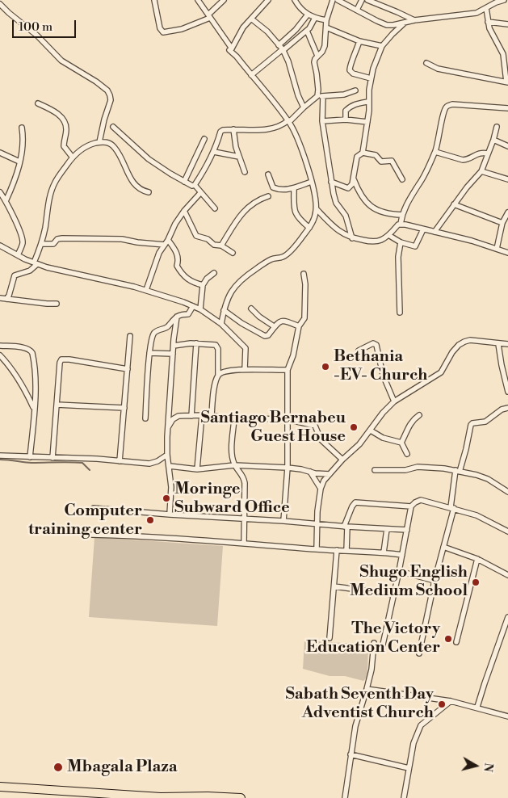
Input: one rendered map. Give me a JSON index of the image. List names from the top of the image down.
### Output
{
  "places": [
    "Bethania -EV- Church",
    "Santiago Bernabeu Guest House",
    "Moringe Subward Office",
    "Computer training center",
    "Shugo English Medium School",
    "The Victory Education Center",
    "Sabath Seventh Day Adventist Church",
    "Mbagala Plaza"
  ],
  "scale_bar": "100 m",
  "north": "right"
}
